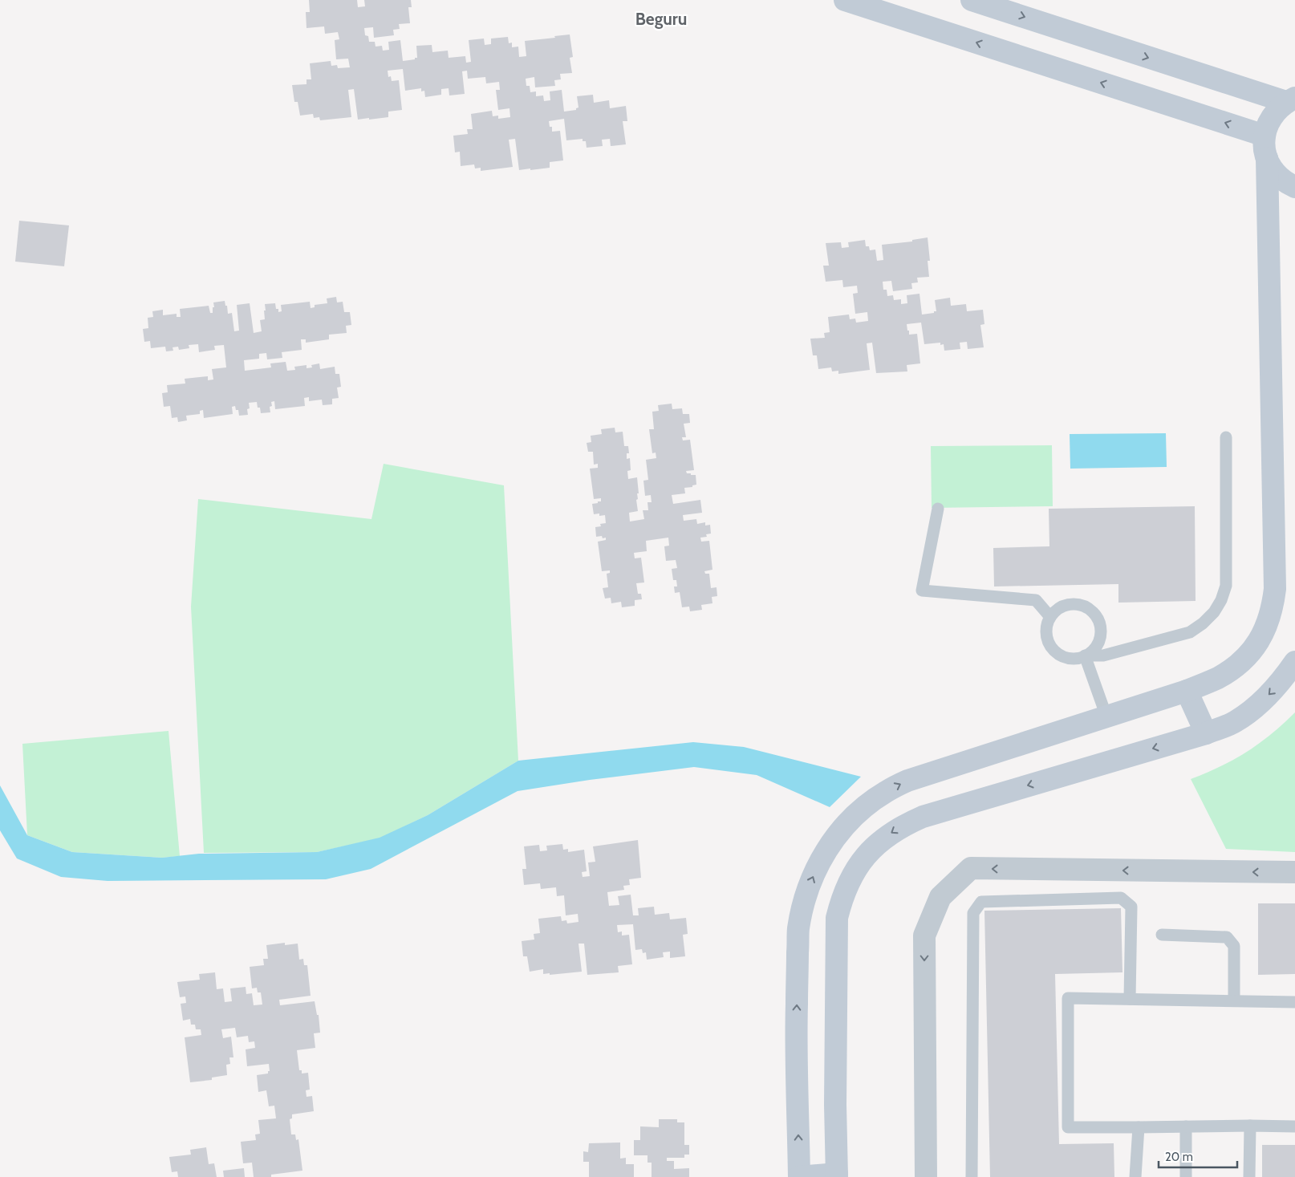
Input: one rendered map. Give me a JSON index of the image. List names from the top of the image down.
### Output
{
  "districts": ["Beguru"],
  "scale_bar": "20 m"
}
